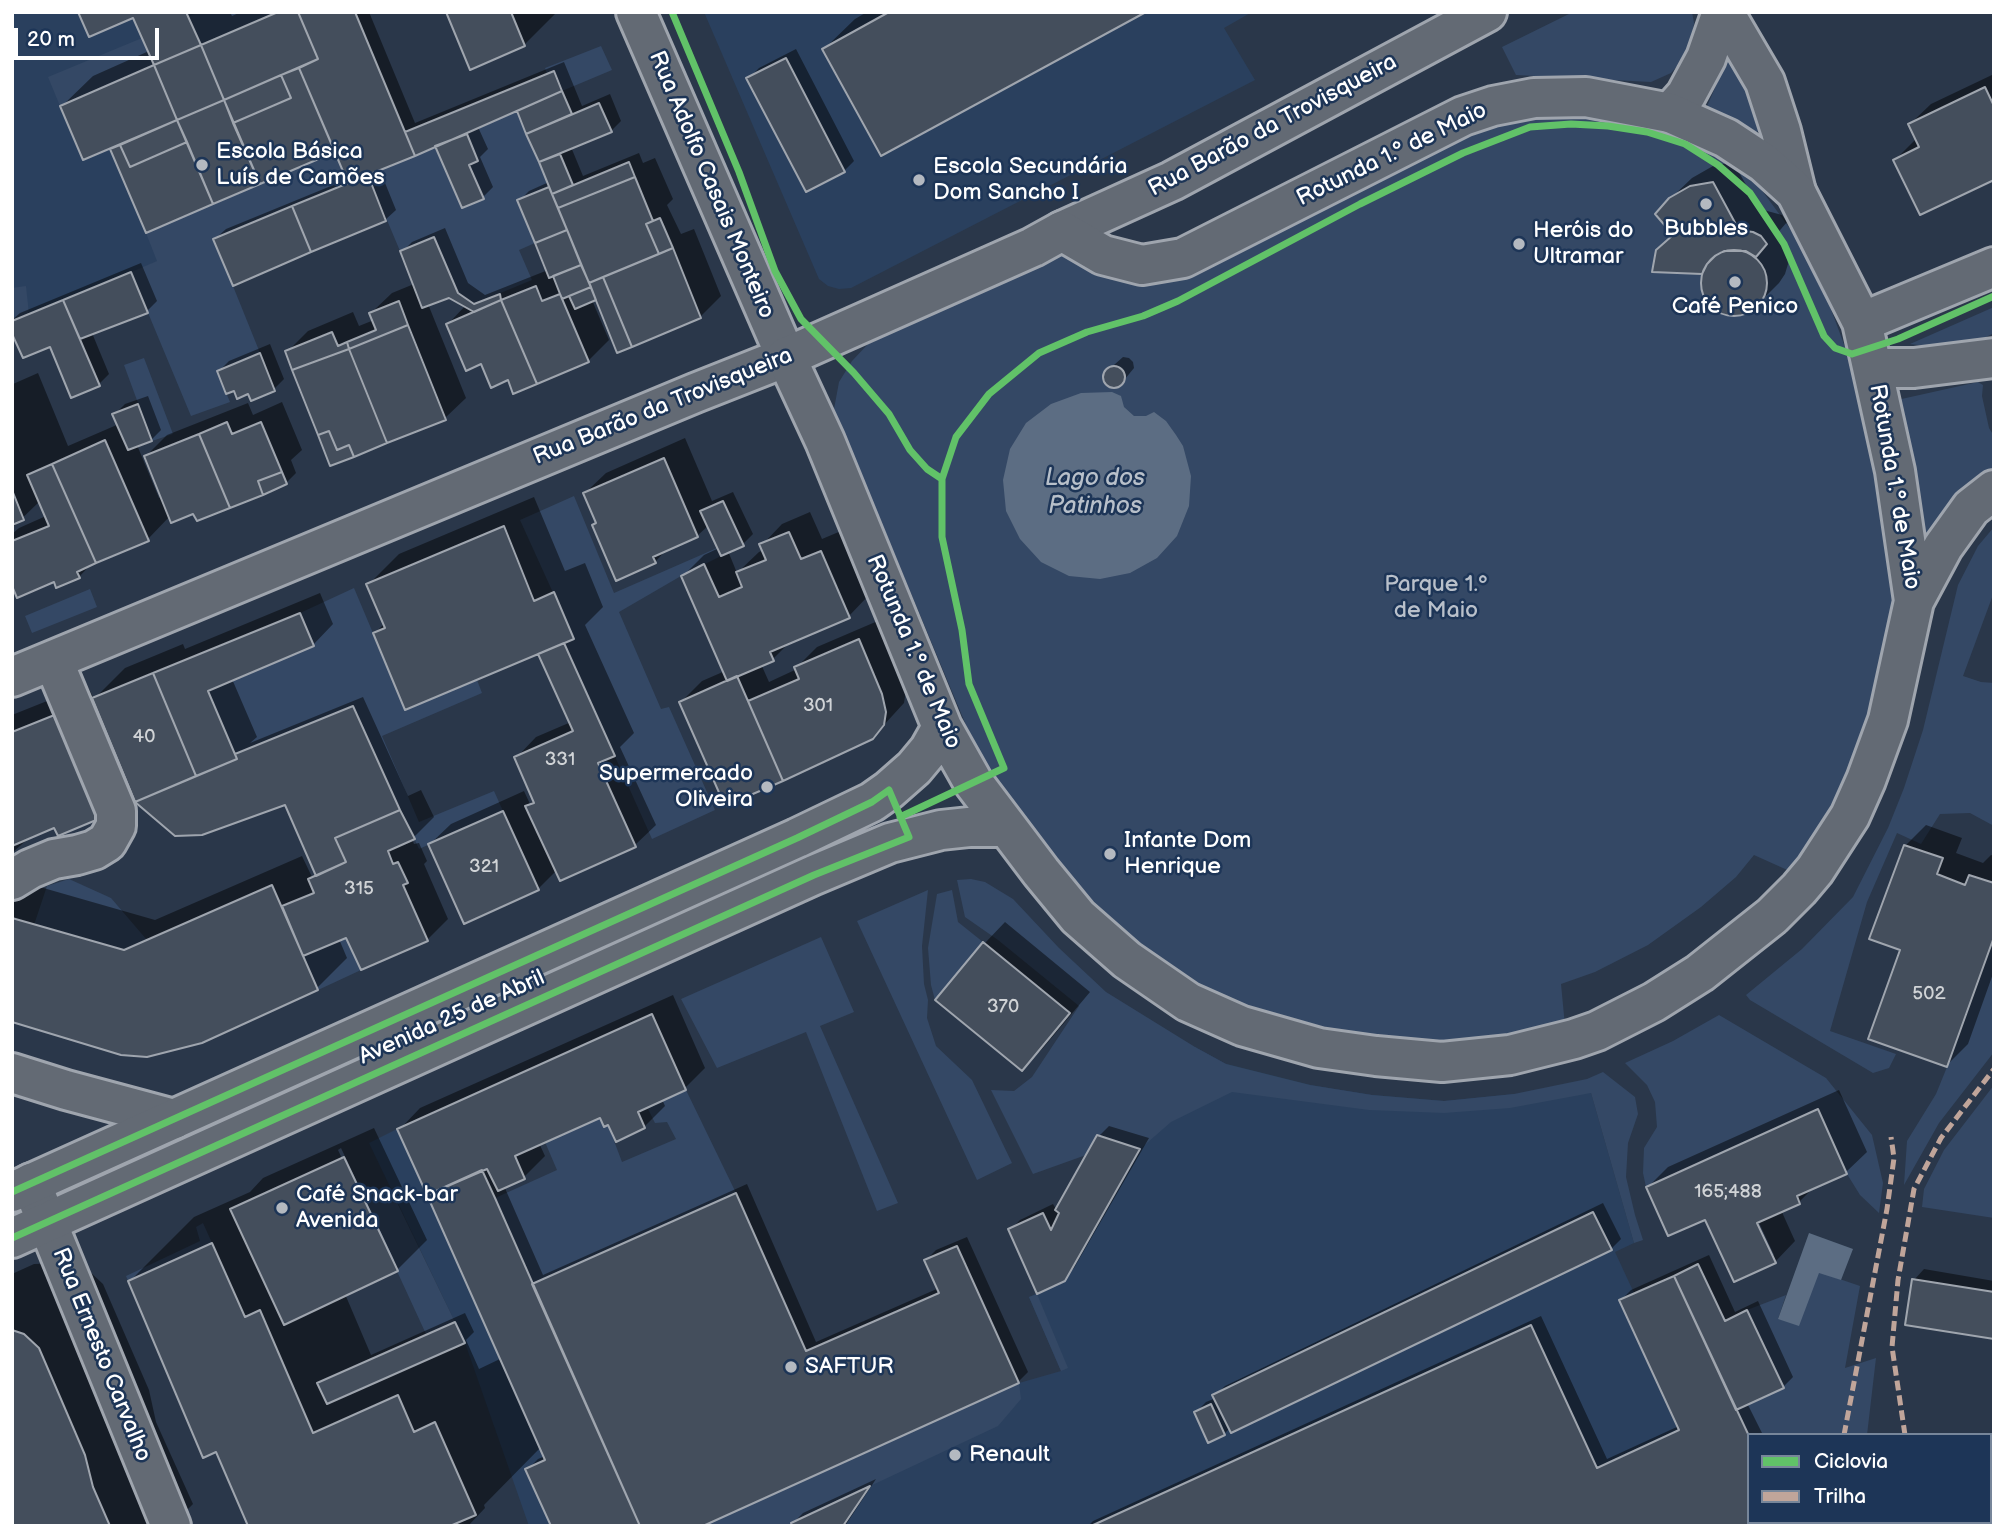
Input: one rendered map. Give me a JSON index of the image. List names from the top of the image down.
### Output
{
  "streets": {
    "main road": [
      "Rua Barão da Trovisqueira",
      "Rotunda 1.º de Maio",
      "Rua Adolfo Casais Monteiro",
      "Avenida 25 de Abril",
      "Rua Ernesto Carvalho"
    ]
  },
  "crossings": [
    ["Rua Barão da Trovisqueira", "Rotunda 1.º de Maio"],
    ["Rua Barão da Trovisqueira", "Rua Adolfo Casais Monteiro"],
    ["Rotunda 1.º de Maio", "Rua Adolfo Casais Monteiro"],
    ["Rotunda 1.º de Maio", "Avenida 25 de Abril"],
    ["Avenida 25 de Abril", "Rua Ernesto Carvalho"]
  ],
  "water": ["Lago dos Patinhos"],
  "parks": ["Parque 1.º de Maio"],
  "places": [
    "Escola Básica Luís de Camões",
    "Escola Secundária Dom Sancho I",
    "Bubbles",
    "Heróis do Ultramar",
    "Café Penico",
    "Supermercado Oliveira",
    "Infante Dom Henrique",
    "Café Snack-bar Avenida",
    "SAFTUR",
    "Renault"
  ],
  "house_numbers": [
    "301",
    "40",
    "331",
    "321",
    "315",
    "502",
    "370",
    "165;488"
  ],
  "legend": ["Ciclovia", "Trilha"],
  "scale_bar": "20 m"
}
